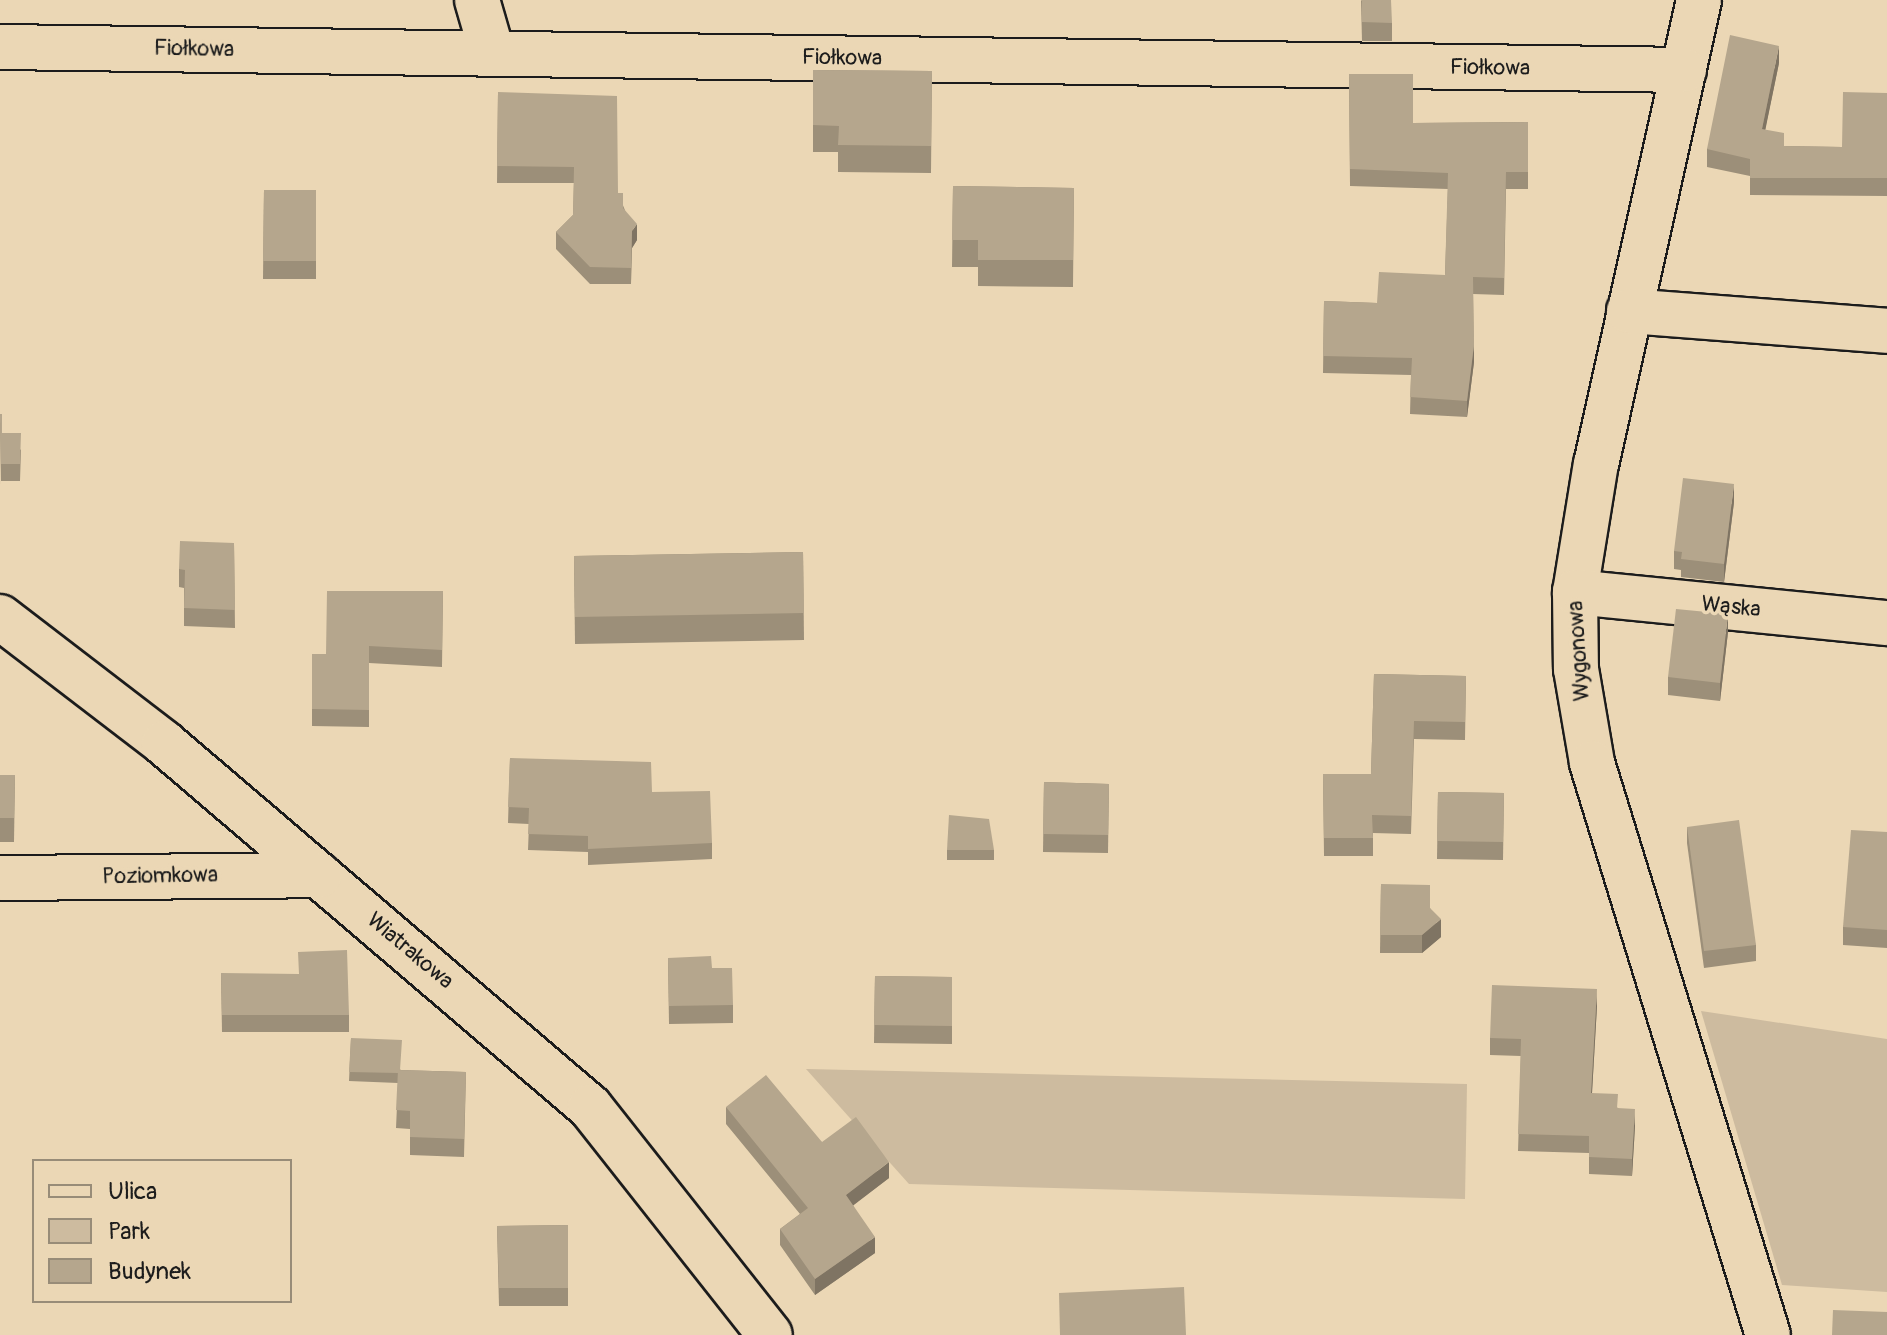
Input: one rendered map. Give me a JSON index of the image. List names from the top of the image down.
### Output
{
  "streets": {
    "street": [
      "Fiołkowa",
      "Wąska",
      "Wygonowa",
      "Poziomkowa",
      "Wiatrakowa"
    ]
  },
  "crossings": [
    ["Fiołkowa", "Wygonowa"],
    ["Wąska", "Wygonowa"],
    ["Poziomkowa", "Wiatrakowa"]
  ],
  "legend": ["Ulica", "Park", "Budynek"]
}
